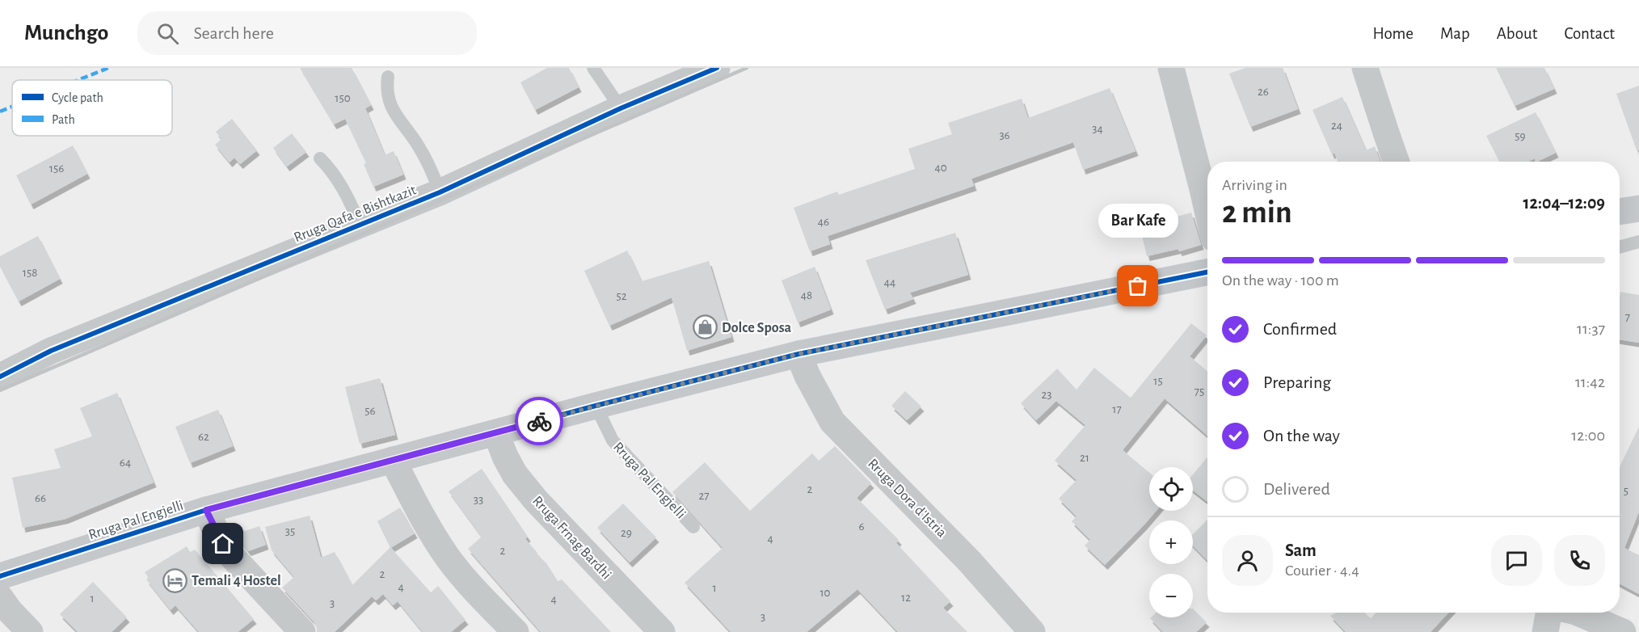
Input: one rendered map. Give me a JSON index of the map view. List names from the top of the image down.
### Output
{
  "streets": {
    "main road": ["Rruga Pal Engjelli"],
    "street": ["Rruga Qafa e Bishtkazit", "Rruga Dora d'Istria", "Rruga Frnag Bardhi"]
  },
  "crossings": [
    ["Rruga Pal Engjelli", "Rruga Dora d'Istria"],
    ["Rruga Pal Engjelli", "Rruga Frnag Bardhi"]
  ],
  "places": {
    "other": ["Bar Kafe"],
    "shop": ["Dolce Sposa"],
    "hotel": ["Temali 4 Hostel"]
  },
  "house_numbers": [
    "26",
    "150",
    "24",
    "34",
    "36",
    "59",
    "40",
    "156",
    "46",
    "158",
    "44",
    "48",
    "52",
    "7",
    "15",
    "75",
    "23",
    "17",
    "56",
    "62",
    "21",
    "64",
    "2",
    "5",
    "27",
    "66",
    "33",
    "6",
    "35",
    "29",
    "4",
    "2",
    "2",
    "4",
    "1",
    "10",
    "12",
    "1",
    "4",
    "3",
    "3"
  ],
  "legend": ["Cycle path", "Path"],
  "page": {
    "header": "Munchgo",
    "search": "Search here",
    "nav": [
      "Home",
      "Map",
      "About",
      "Contact"
    ],
    "heading": ["2 min", "Arriving in", "12:04–12:09"],
    "panel": ["Sam", "Courier · 4.4"],
    "bubble": "Bar Kafe",
    "bar": "On the way · 100 m",
    "list": [
      ["Confirmed", "11:37"],
      ["Preparing", "11:42"],
      ["On the way", "12:00"],
      "Delivered"
    ],
    "map_buttons": ["+", "−"]
  }
}
